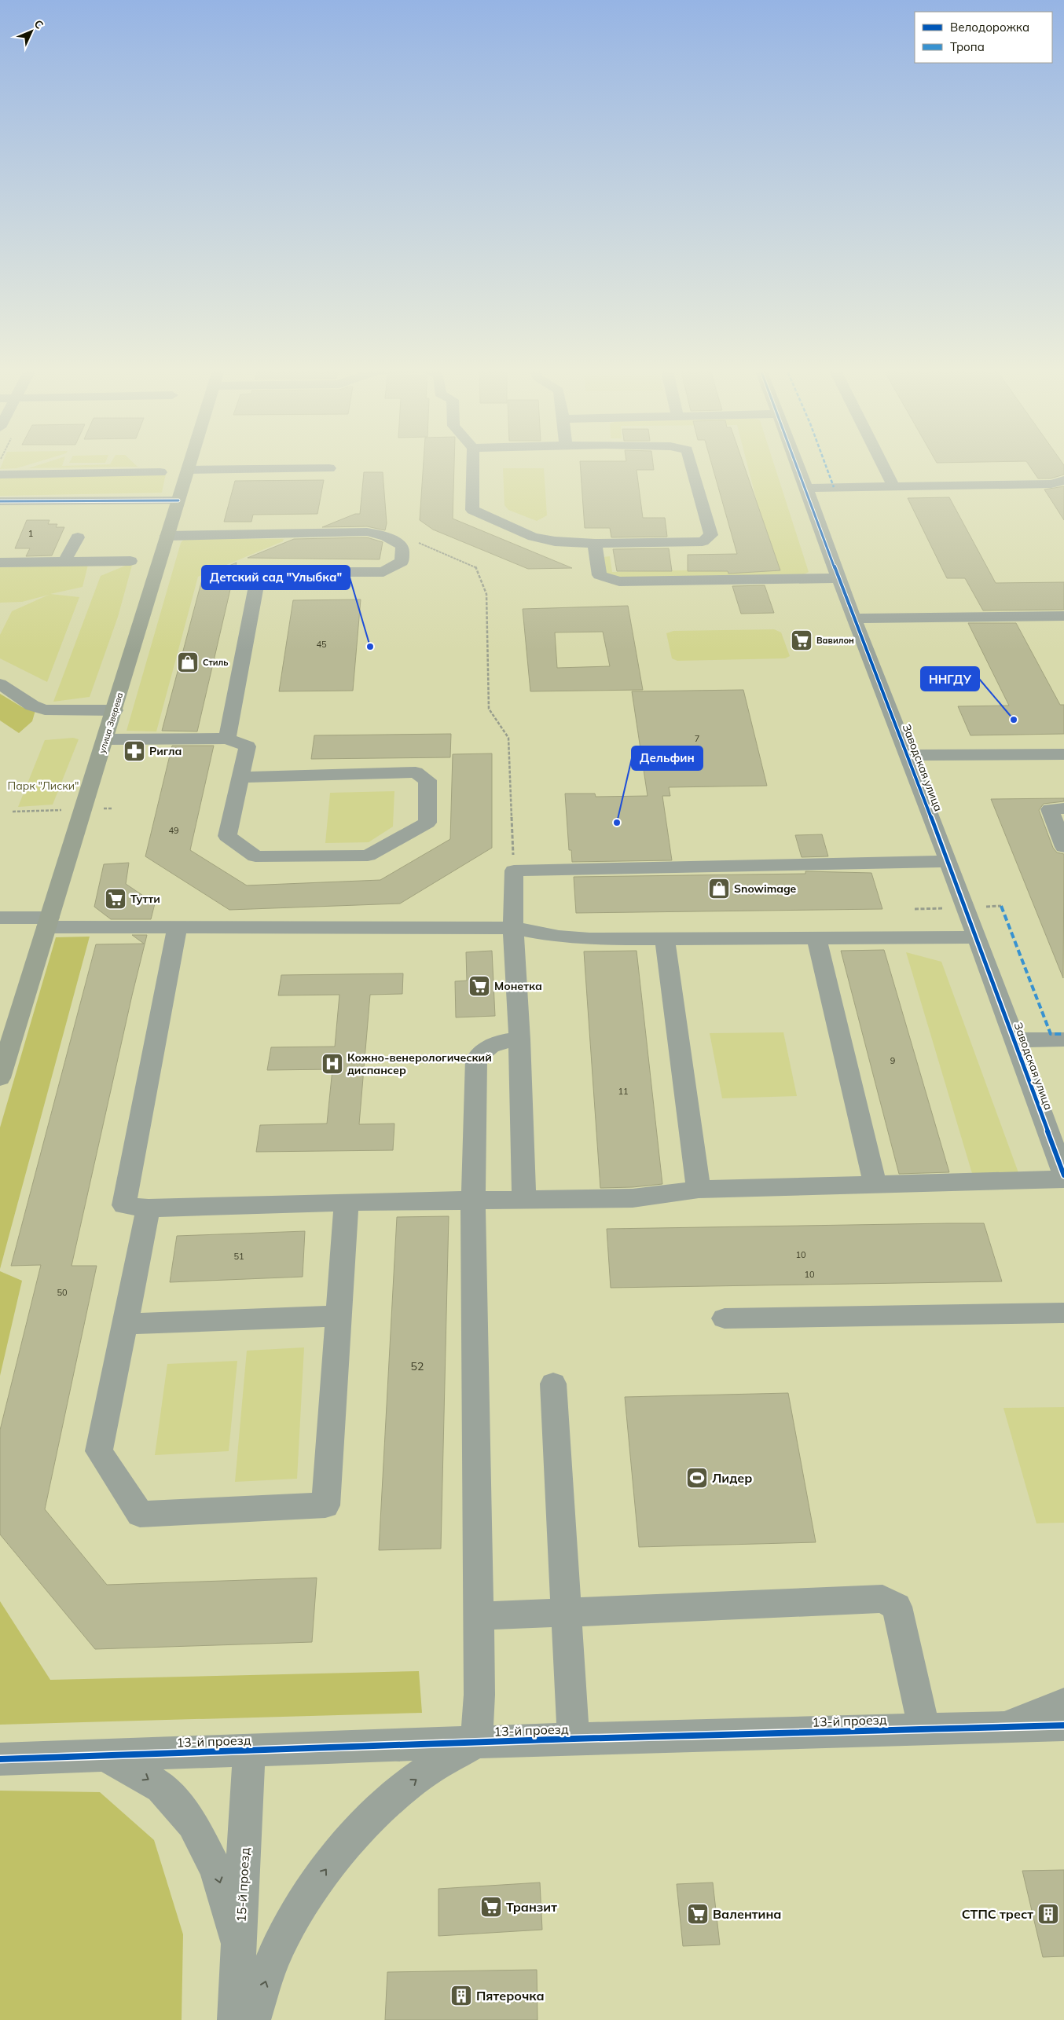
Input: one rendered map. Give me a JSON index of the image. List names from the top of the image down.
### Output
{
  "streets": {
    "main road": ["улица Зверева"],
    "street": ["Заводская улица", "13-й проезд", "15-й проезд"]
  },
  "crossings": [
    ["13-й проезд", "15-й проезд"]
  ],
  "parks": ["Парк \"Лиски\""],
  "places": {
    "supermarket": [
      "Вавилон",
      "Тутти",
      "Монетка",
      "Транзит",
      "Валентина"
    ],
    "other": ["Детский сад \"Улыбка\"", "ННГДУ", "Дельфин"],
    "shop": ["Стиль", "Snowimage"],
    "pharmacy": ["Ригла"],
    "hospital": ["Кожно-венерологический диспансер"],
    "sports": ["Лидер"],
    "building": ["СТПС трест", "Пятерочка"]
  },
  "house_numbers": [
    "1",
    "45",
    "7",
    "49",
    "9",
    "11",
    "10",
    "51",
    "10",
    "50",
    "52"
  ],
  "legend": ["Велодорожка", "Тропа"],
  "north": "top right"
}
